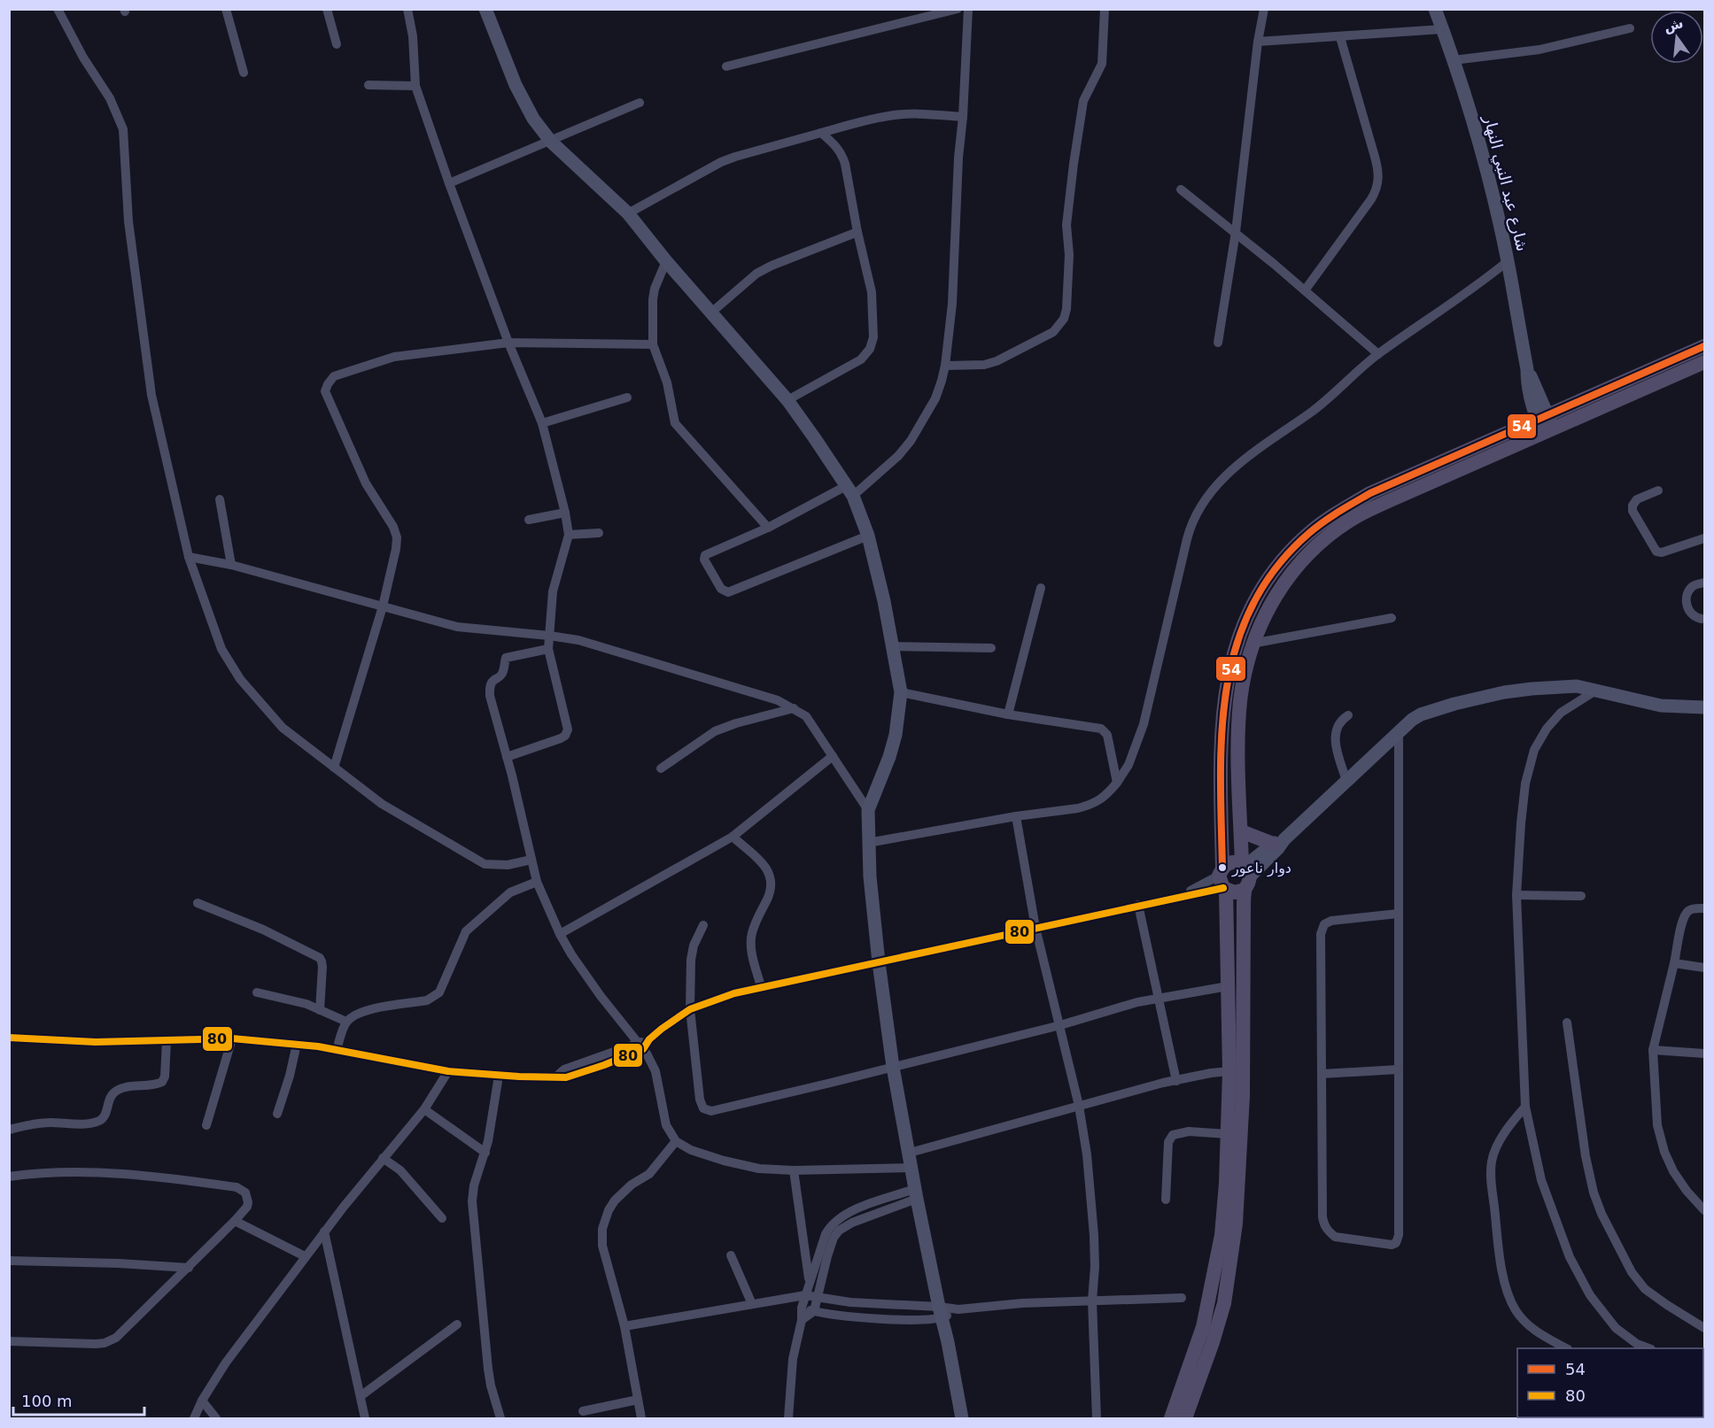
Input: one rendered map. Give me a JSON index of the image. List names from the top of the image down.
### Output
{
  "streets": {
    "street": ["شارع عبد النبي النهار"]
  },
  "places": ["دوار ناعور"],
  "lines": ["transit line 54", "transit line 80"],
  "legend": ["54", "80"],
  "scale_bar": "100 m",
  "north": "top"
}
